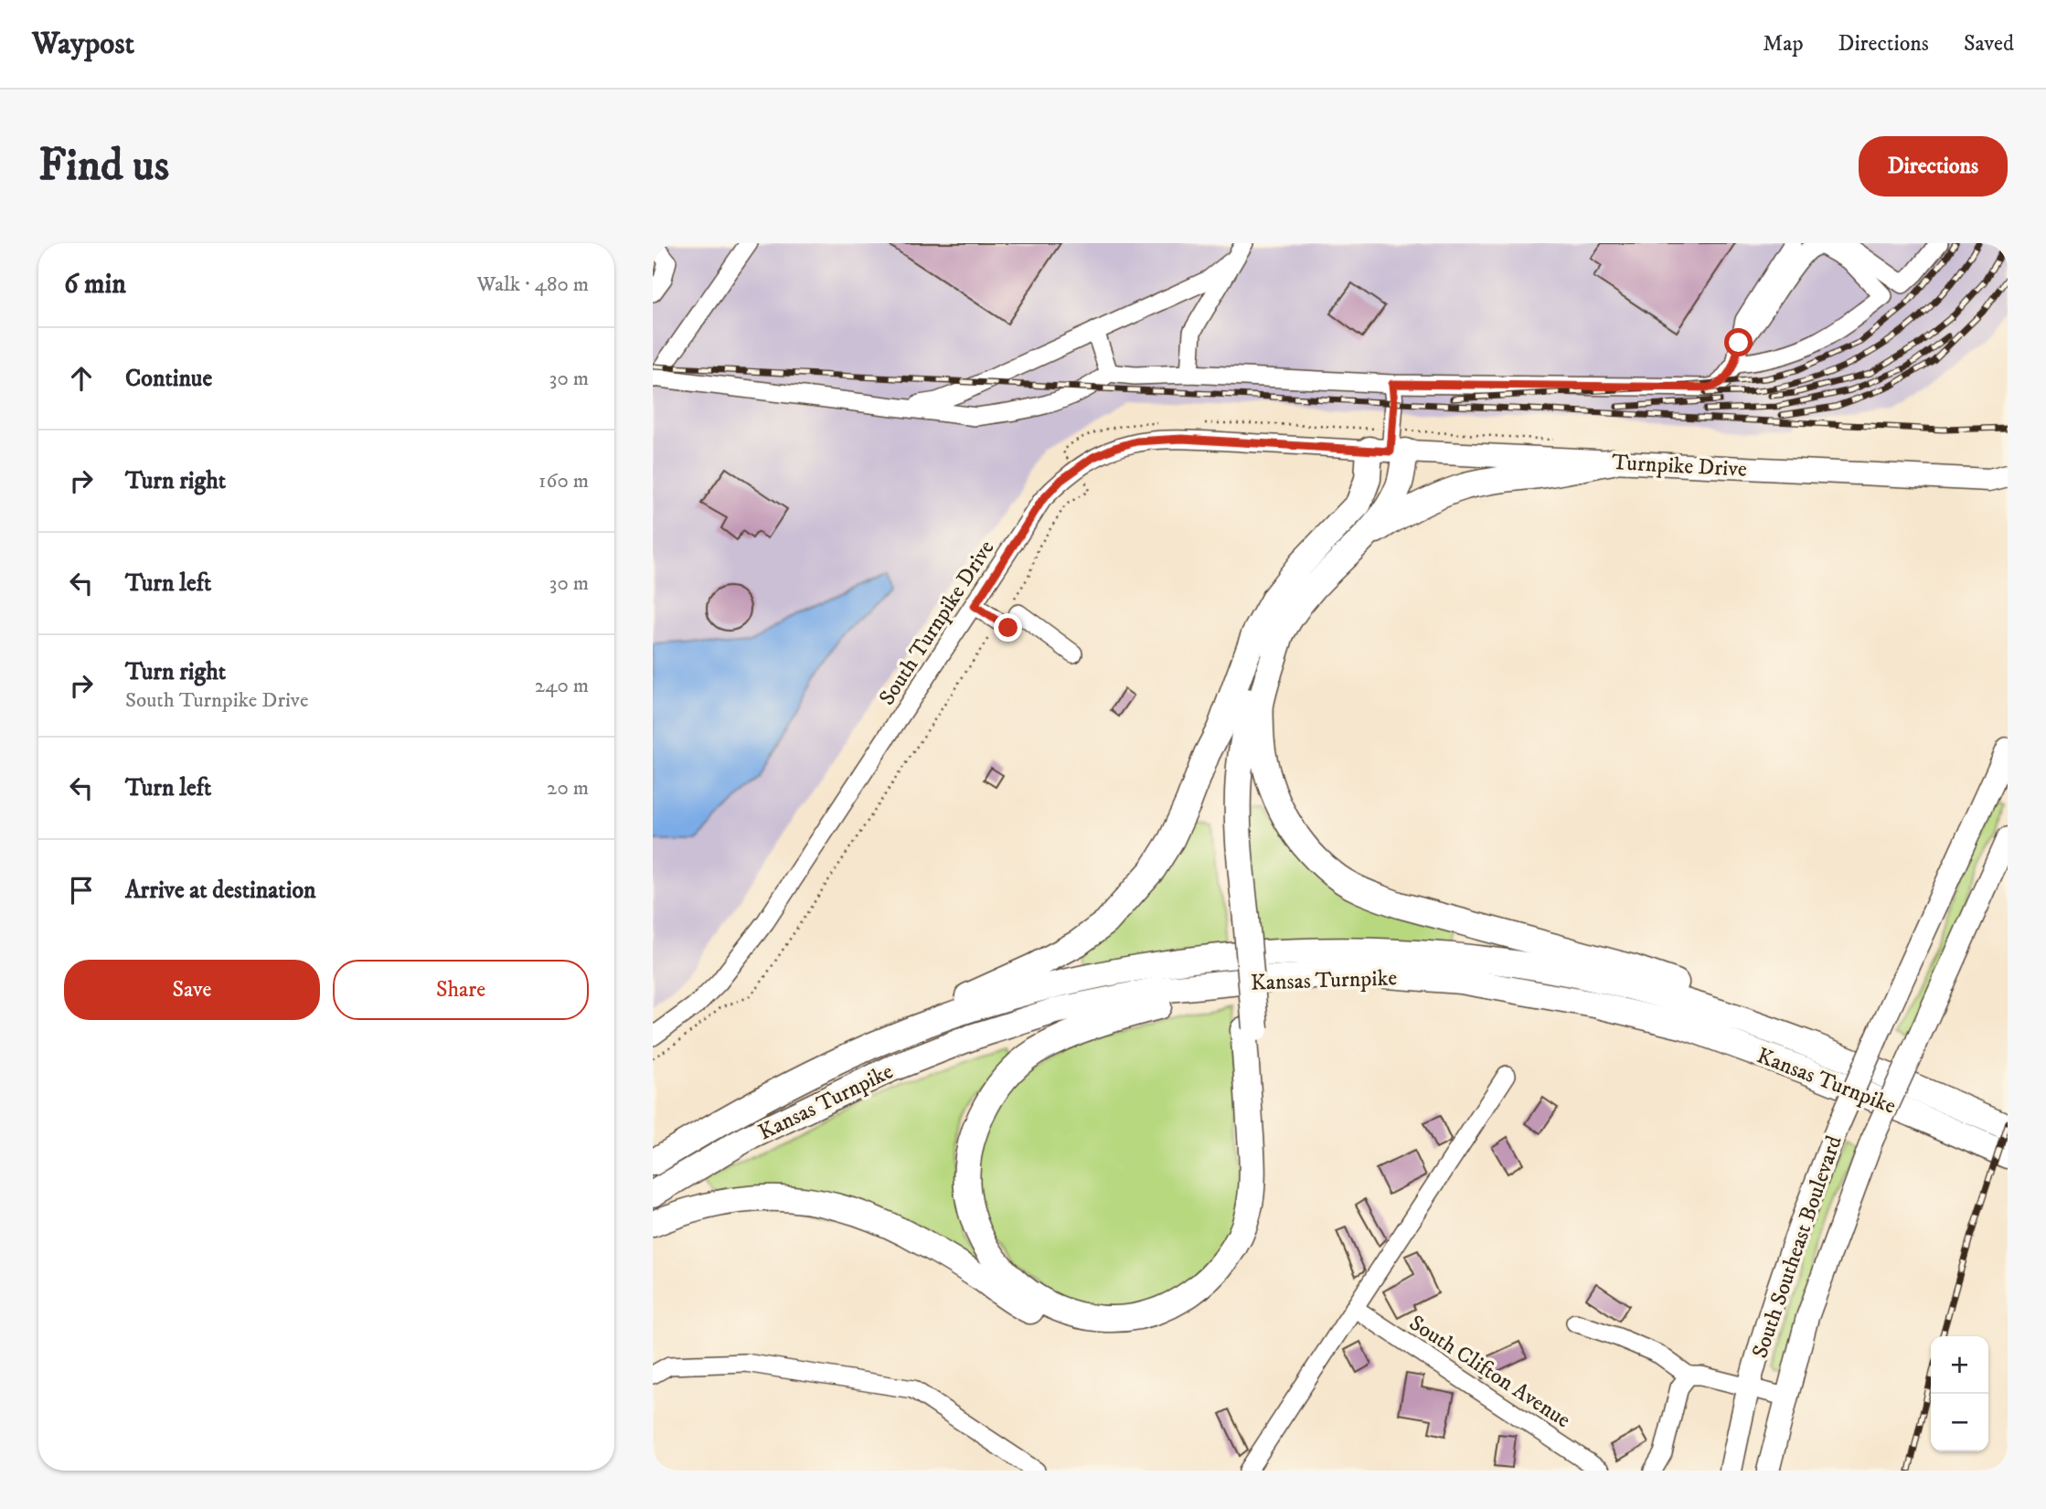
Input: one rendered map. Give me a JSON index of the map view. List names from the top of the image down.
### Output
{
  "streets": {
    "highway": ["Kansas Turnpike"],
    "main road": ["Turnpike Drive", "South Southeast Boulevard"],
    "street": ["South Turnpike Drive", "South Clifton Avenue"]
  },
  "crossings": [
    ["Turnpike Drive", "South Turnpike Drive"]
  ],
  "page": {
    "header": "Waypost",
    "nav": ["Map", "Directions", "Saved"],
    "buttons": [
      "Directions",
      ["Save", "Share"]
    ],
    "title": "Find us",
    "heading": ["6 min", "Walk · 480 m"],
    "list": [
      ["Continue", "30 m"],
      ["Turn right", "160 m"],
      ["Turn left", "30 m"],
      ["Turn right", "South Turnpike Drive", "240 m"],
      ["Turn left", "20 m"],
      "Arrive at destination"
    ],
    "map_buttons": ["+", "−"]
  }
}
